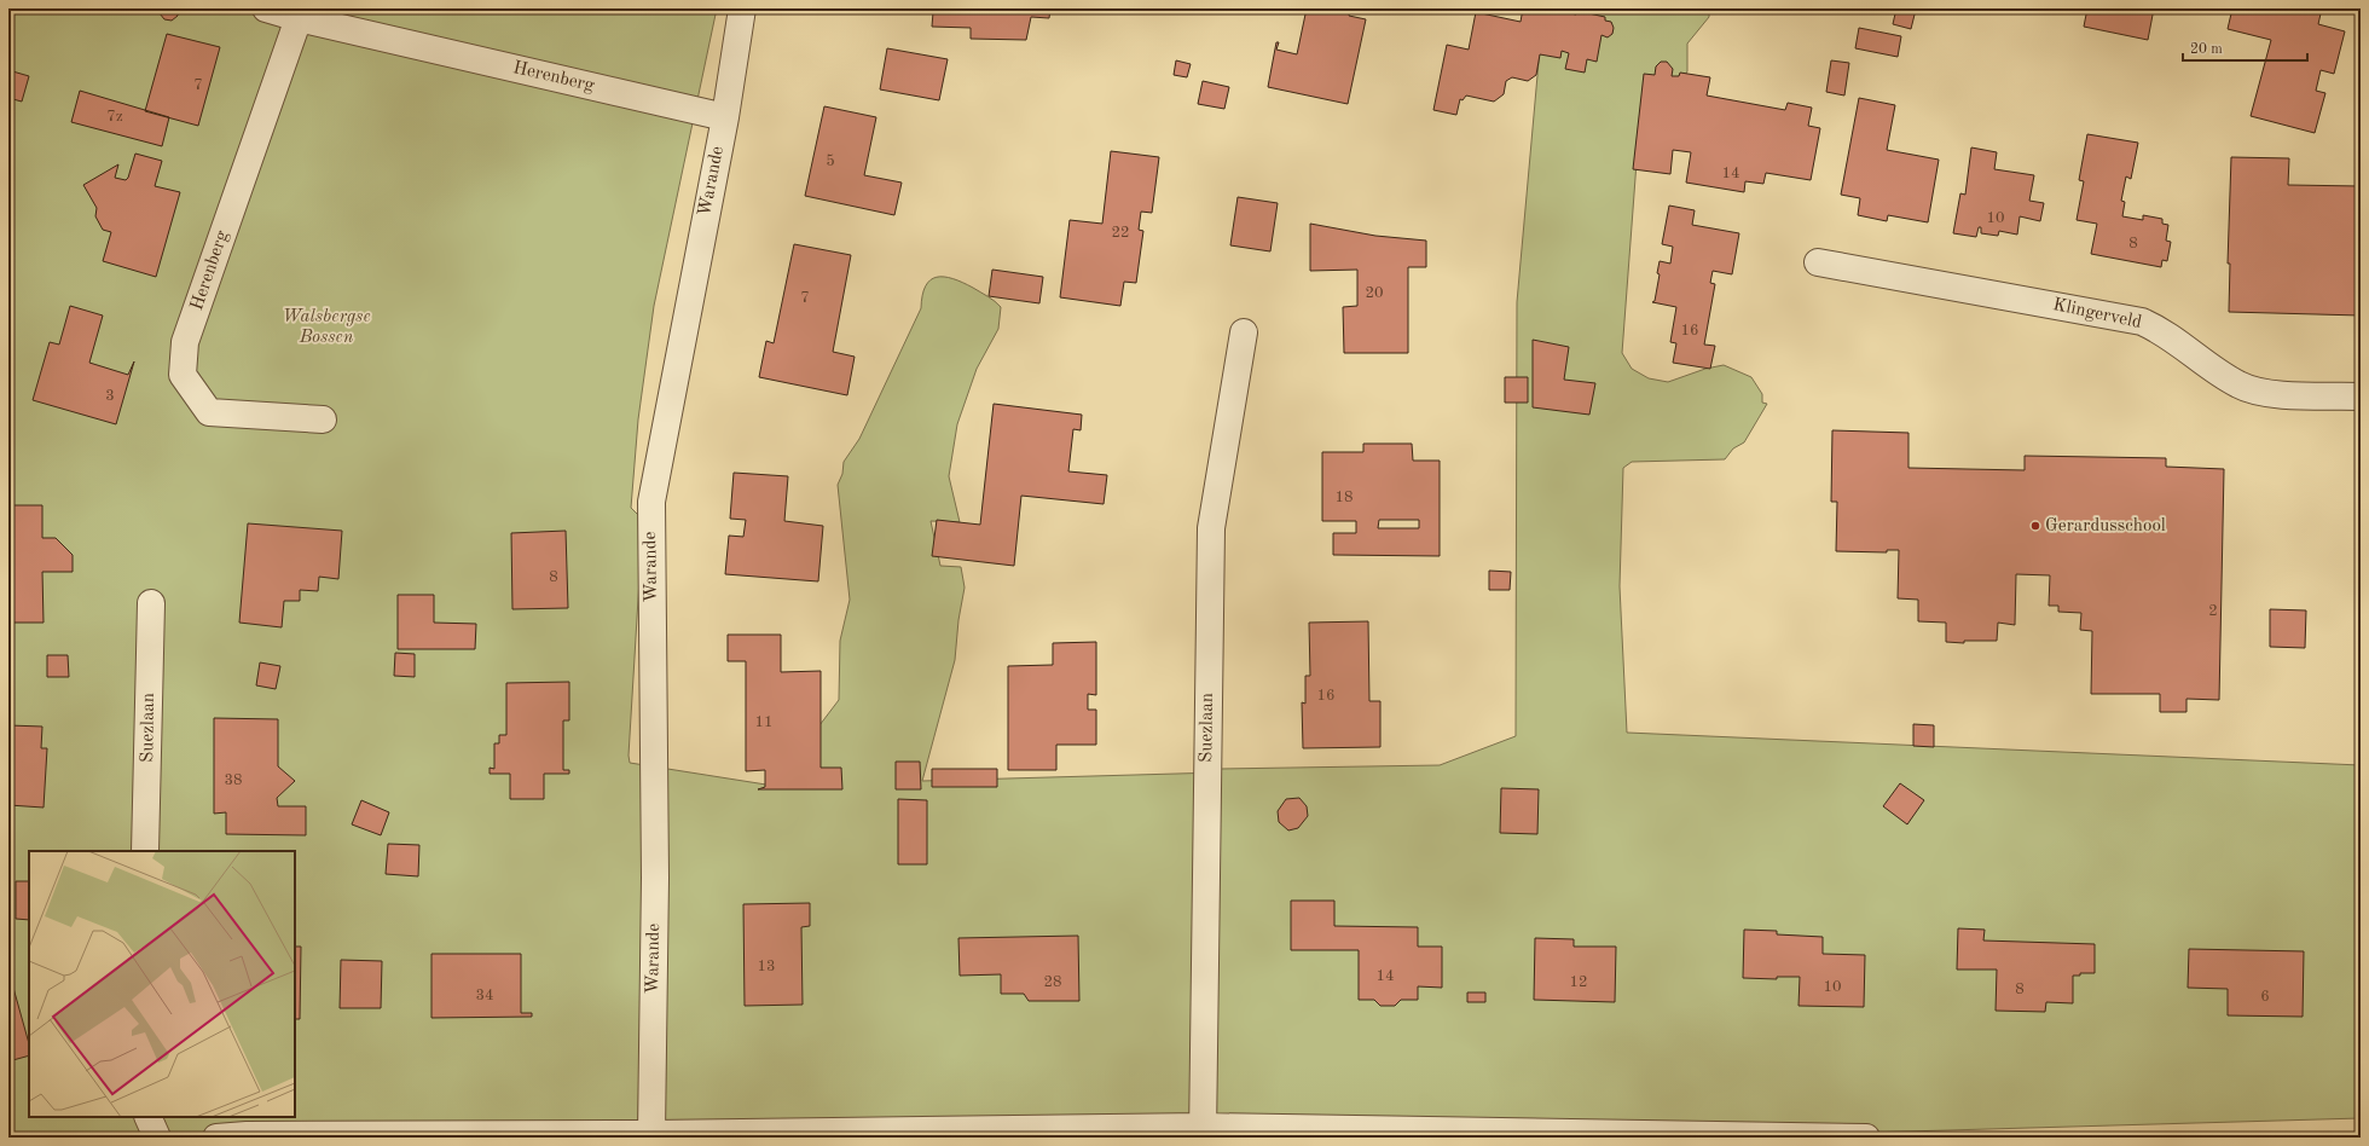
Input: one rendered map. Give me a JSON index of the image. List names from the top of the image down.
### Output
{
  "streets": {
    "street": [
      "Herenberg",
      "Warande",
      "Klingerveld",
      "Suezlaan"
    ]
  },
  "crossings": [
    ["Herenberg", "Warande"]
  ],
  "parks": ["Walsbergse Bossen"],
  "places": ["Gerardusschool"],
  "house_numbers": [
    "7",
    "7z",
    "5",
    "14",
    "10",
    "22",
    "8",
    "20",
    "7",
    "16",
    "3",
    "18",
    "8",
    "2",
    "16",
    "11",
    "38",
    "13",
    "14",
    "28",
    "12",
    "10",
    "8",
    "34",
    "6"
  ],
  "scale_bar": "20 m"
}
